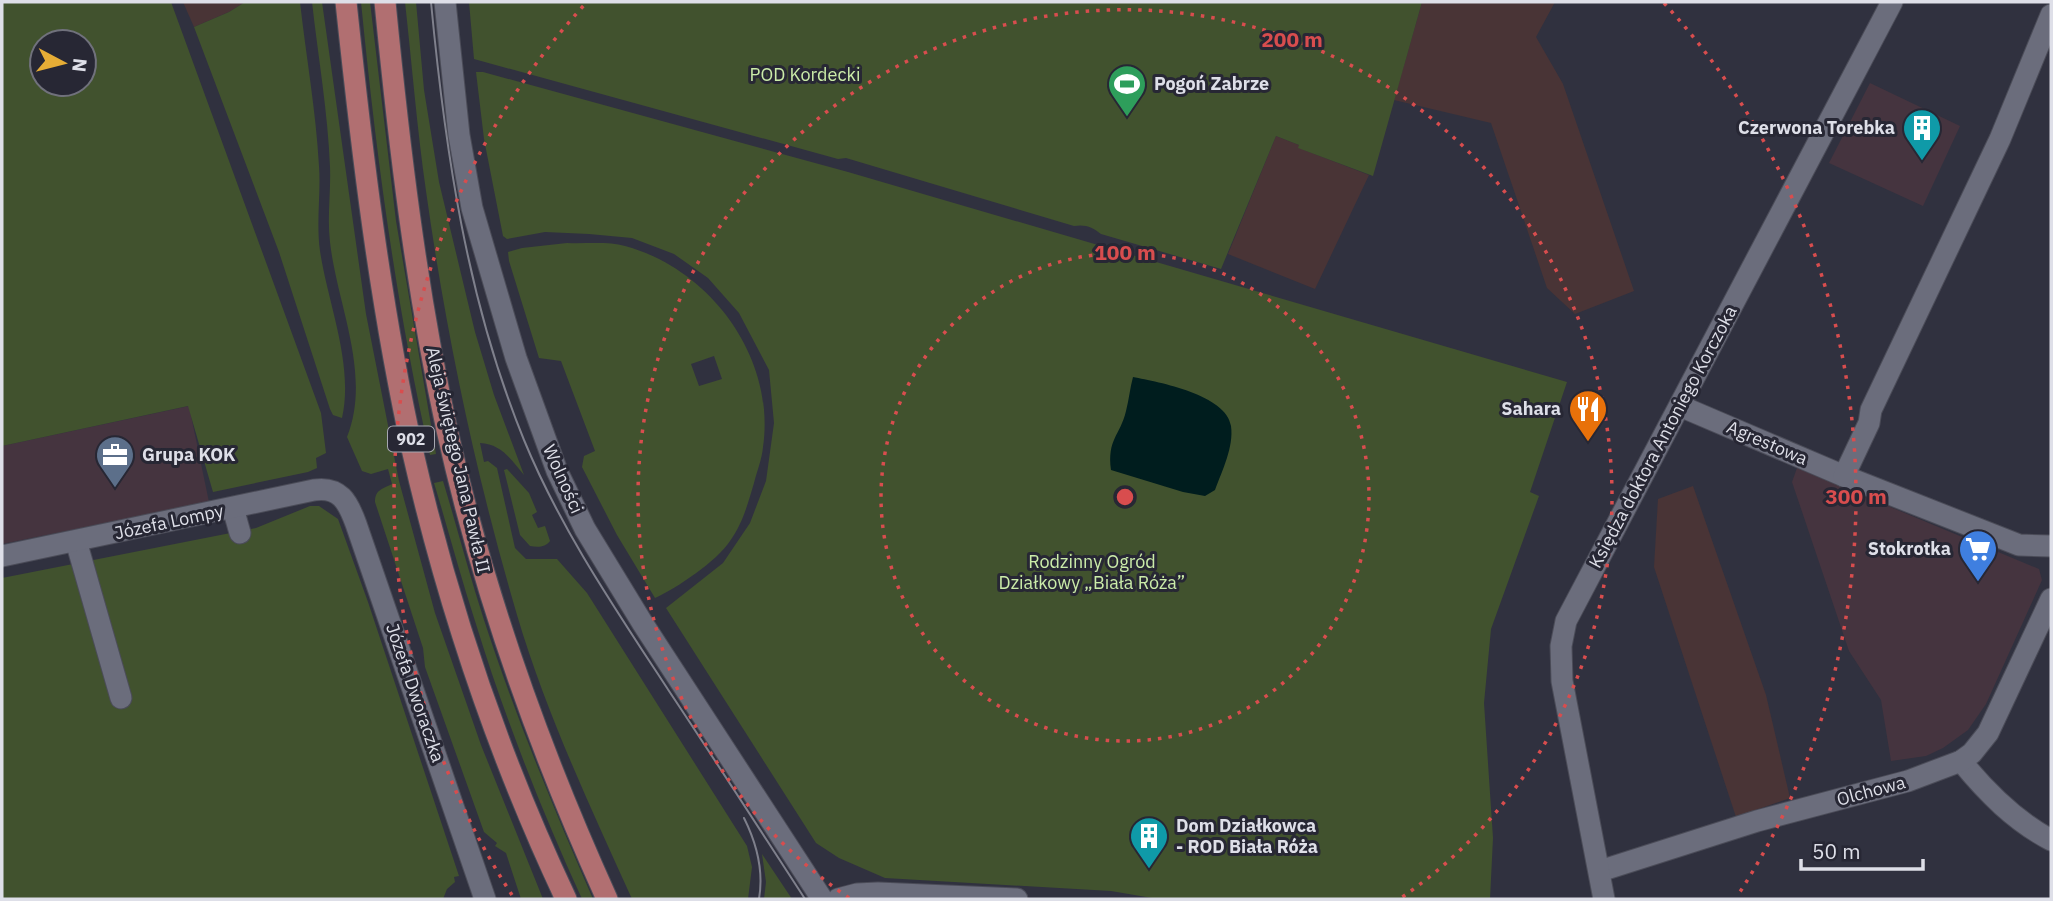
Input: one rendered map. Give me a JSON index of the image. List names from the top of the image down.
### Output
{
  "streets": {
    "main road": ["902", "Aleja świętego Jana Pawła II"],
    "street": [
      "Księdza doktora Antoniego Korczoka",
      "Agrestowa",
      "Wolności",
      "Józefa Lompy",
      "Józefa Dworaczka",
      "Olchowa"
    ]
  },
  "crossings": [
    ["Księdza doktora Antoniego Korczoka", "Agrestowa"],
    ["Księdza doktora Antoniego Korczoka", "Olchowa"],
    ["Józefa Lompy", "Józefa Dworaczka"]
  ],
  "parks": ["POD Kordecki", "Rodzinny Ogród Działkowy „Biała Róża”"],
  "places": {
    "sports": ["Pogoń Zabrze"],
    "building": ["Czerwona Torebka", "Dom Działkowca - ROD Biała Róża"],
    "restaurant": ["Sahara"],
    "office": ["Grupa KOK"],
    "supermarket": ["Stokrotka"]
  },
  "scale_bar": "50 m",
  "north": "right",
  "rings": ["200 m", "100 m", "300 m"]
}
